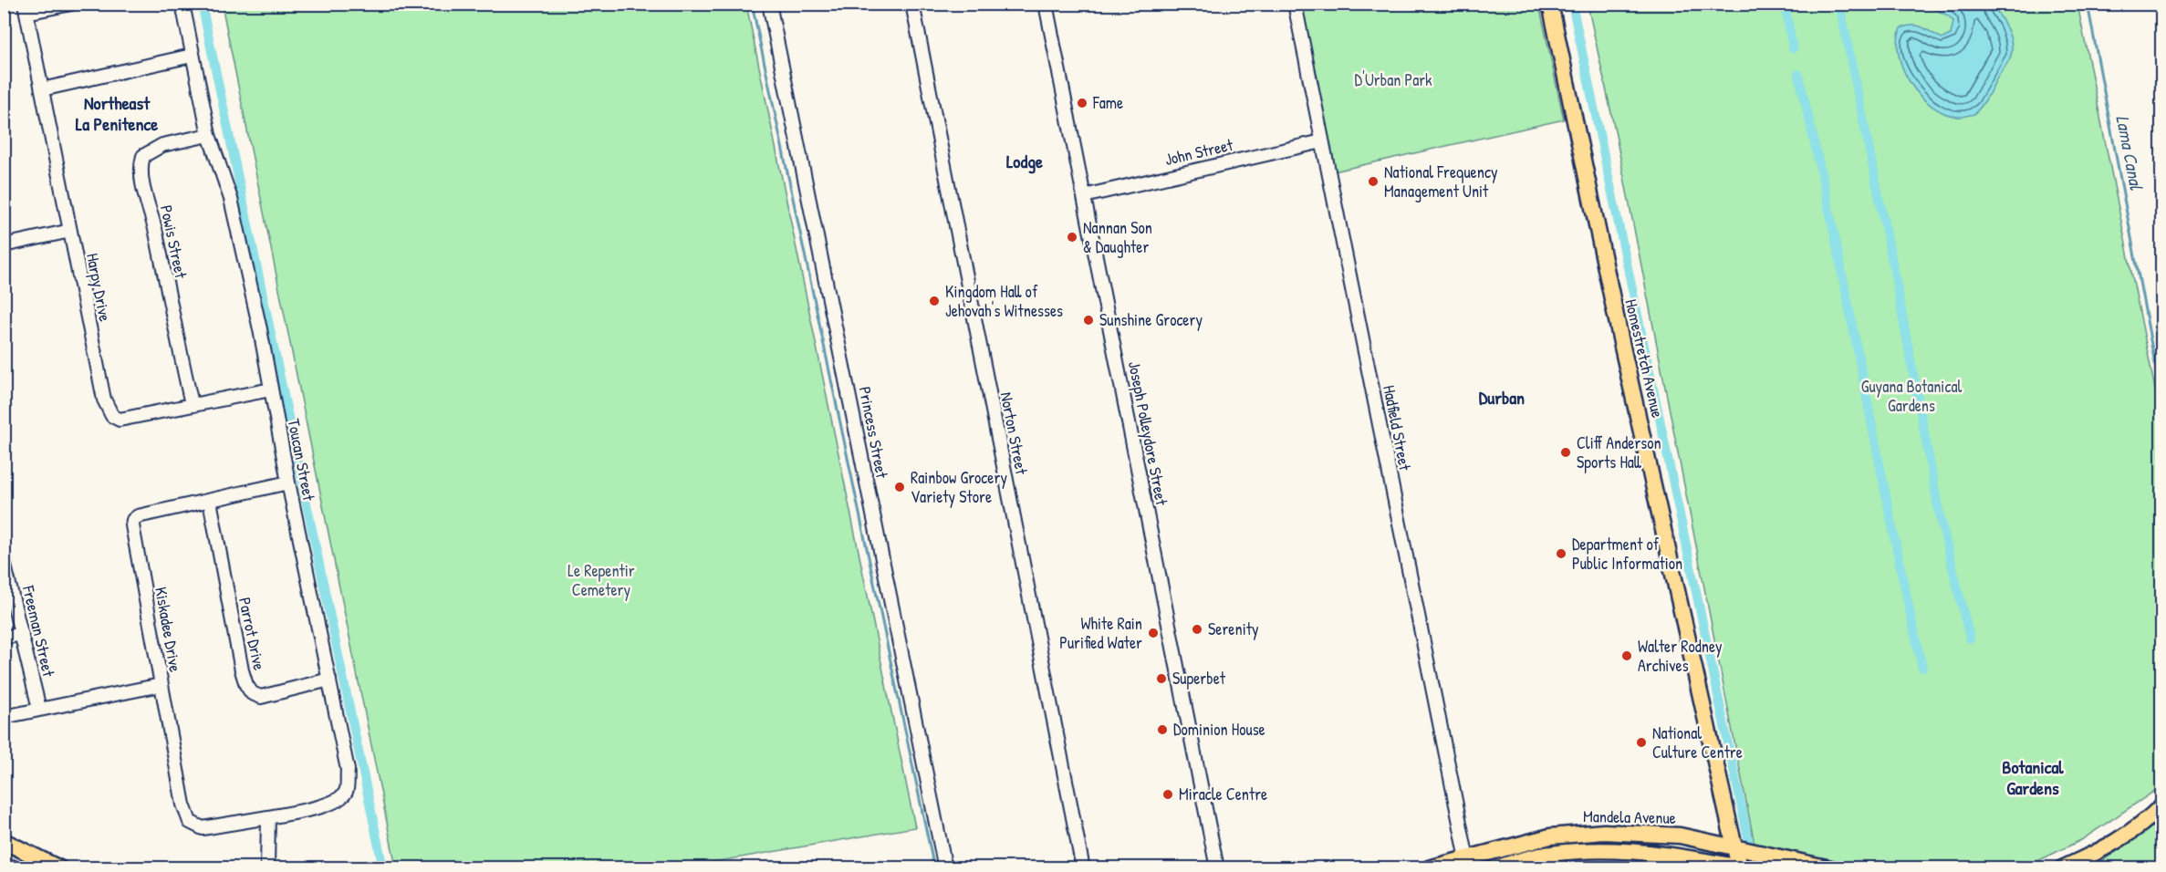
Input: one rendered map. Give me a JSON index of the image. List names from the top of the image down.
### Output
{
  "streets": {
    "main road": ["Homestretch Avenue", "Mandela Avenue"],
    "street": [
      "John Street",
      "Powis Street",
      "Harpy Drive",
      "Hadfield Street",
      "Princess Street",
      "Norton Street",
      "Joseph Polleydore Street",
      "Toucan Street",
      "Kiskadee Drive",
      "Freeman Street",
      "Parrot Drive"
    ]
  },
  "crossings": [
    ["John Street", "Hadfield Street"],
    ["John Street", "Joseph Polleydore Street"],
    ["Powis Street", "Harpy Drive"],
    ["Powis Street", "Toucan Street"],
    ["Harpy Drive", "Toucan Street"],
    ["Homestretch Avenue", "Mandela Avenue"],
    ["Hadfield Street", "Mandela Avenue"],
    ["Toucan Street", "Kiskadee Drive"],
    ["Toucan Street", "Parrot Drive"],
    ["Kiskadee Drive", "Parrot Drive"]
  ],
  "districts": [
    "Northeast La Penitence",
    "Lodge",
    "Durban",
    "Botanical Gardens"
  ],
  "water": ["Lama Canal"],
  "parks": ["D'Urban Park", "Guyana Botanical Gardens", "Le Repentir Cemetery"],
  "places": [
    "Fame",
    "National Frequency Management Unit",
    "Nannan Son & Daughter",
    "Kingdom Hall of Jehovah's Witnesses",
    "Sunshine Grocery",
    "Cliff Anderson Sports Hall",
    "Rainbow Grocery Variety Store",
    "Department of Public Information",
    "Serenity",
    "White Rain Purified Water",
    "Walter Rodney Archives",
    "Superbet",
    "Dominion House",
    "National Culture Centre",
    "Miracle Centre"
  ]
}
